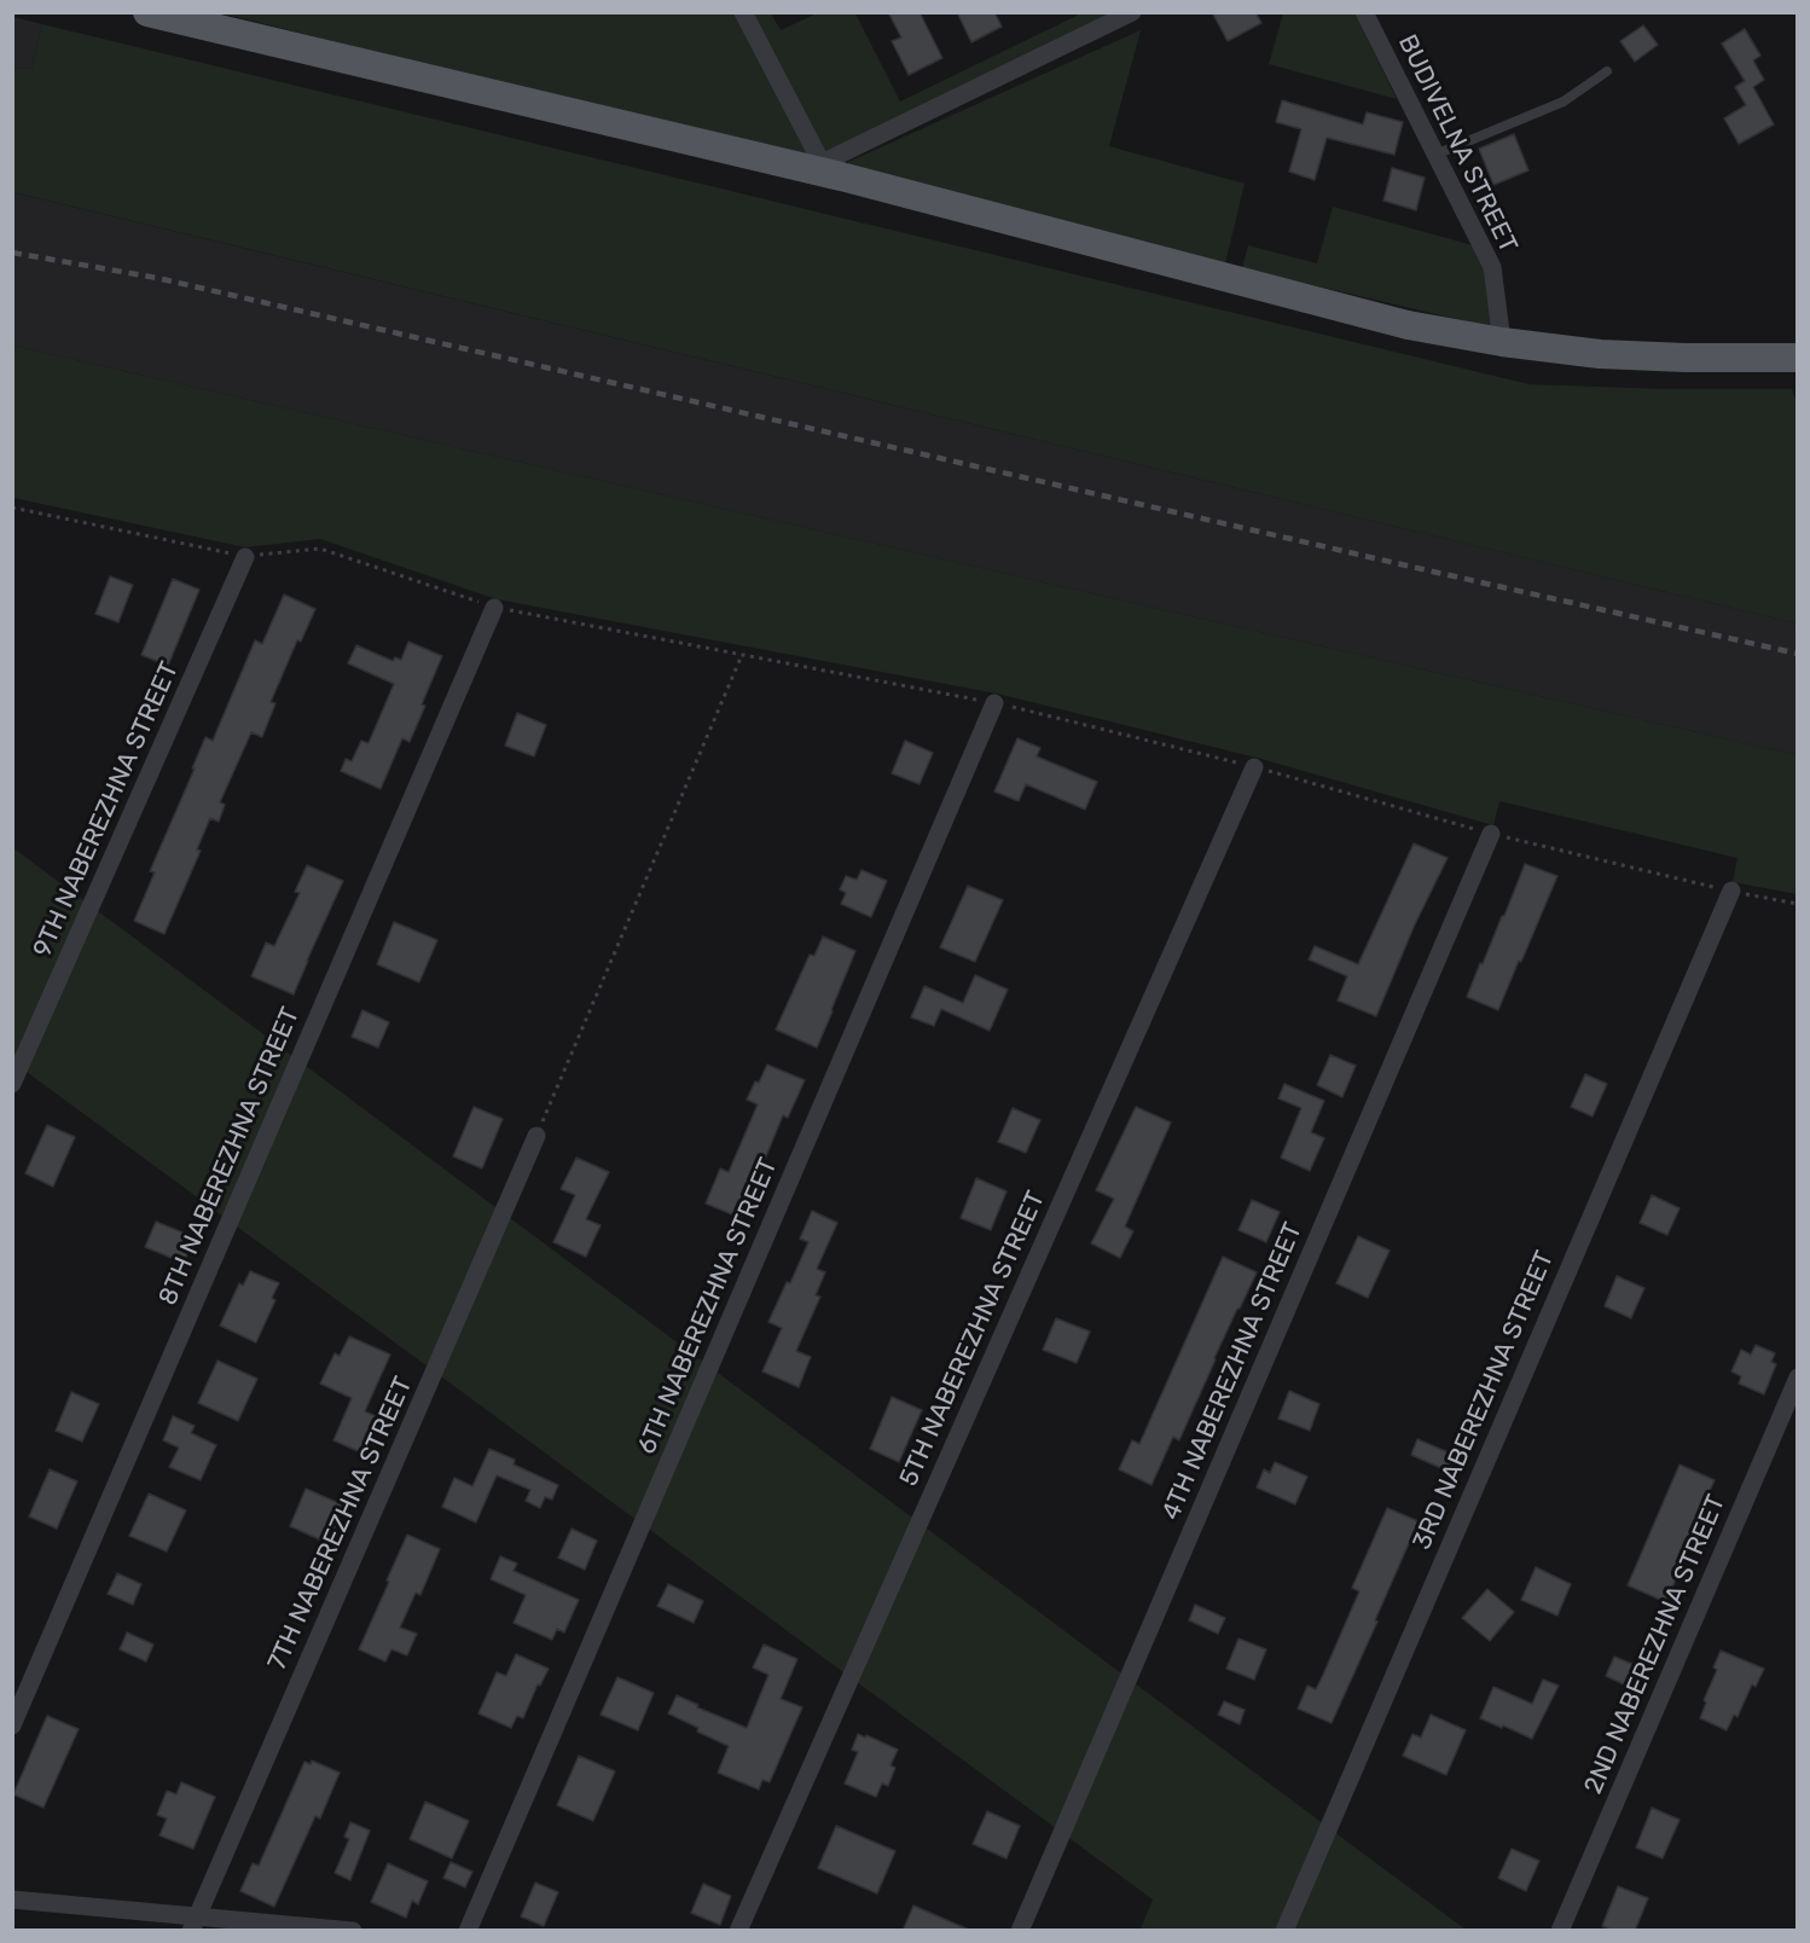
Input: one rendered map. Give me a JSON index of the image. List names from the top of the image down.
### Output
{
  "streets": {
    "street": [
      "BUDIVELNA STREET",
      "9TH NABEREZHNA STREET",
      "8TH NABEREZHNA STREET",
      "6TH NABEREZHNA STREET",
      "5TH NABEREZHNA STREET",
      "4TH NABEREZHNA STREET",
      "3RD NABEREZHNA STREET",
      "7TH NABEREZHNA STREET",
      "2ND NABEREZHNA STREET"
    ]
  }
}
